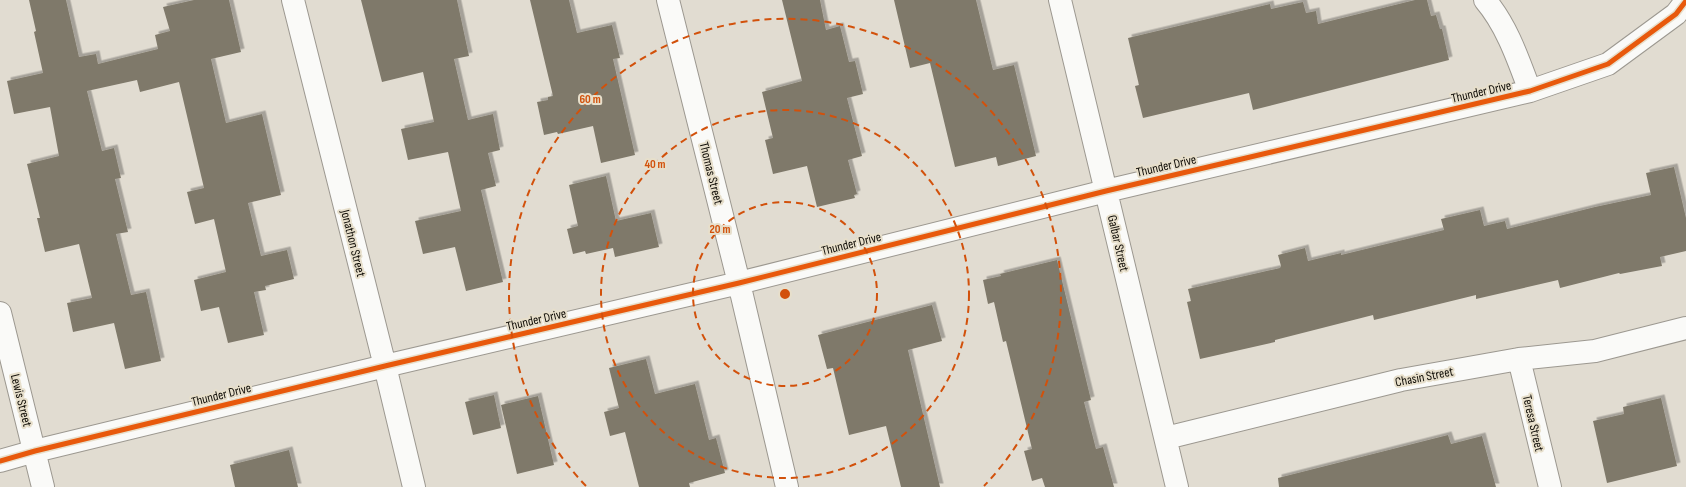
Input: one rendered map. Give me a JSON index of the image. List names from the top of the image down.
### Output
{
  "streets": {
    "street": [
      "Thunder Drive",
      "Thomas Street",
      "Jonathon Street",
      "Galbar Street",
      "Chasin Street",
      "Lewis Street",
      "Teresa Street"
    ]
  },
  "crossings": [
    ["Thunder Drive", "Thomas Street"],
    ["Thunder Drive", "Jonathon Street"],
    ["Thunder Drive", "Galbar Street"],
    ["Thunder Drive", "Lewis Street"],
    ["Galbar Street", "Chasin Street"],
    ["Chasin Street", "Teresa Street"]
  ],
  "rings": ["60 m", "40 m", "20 m"]
}
